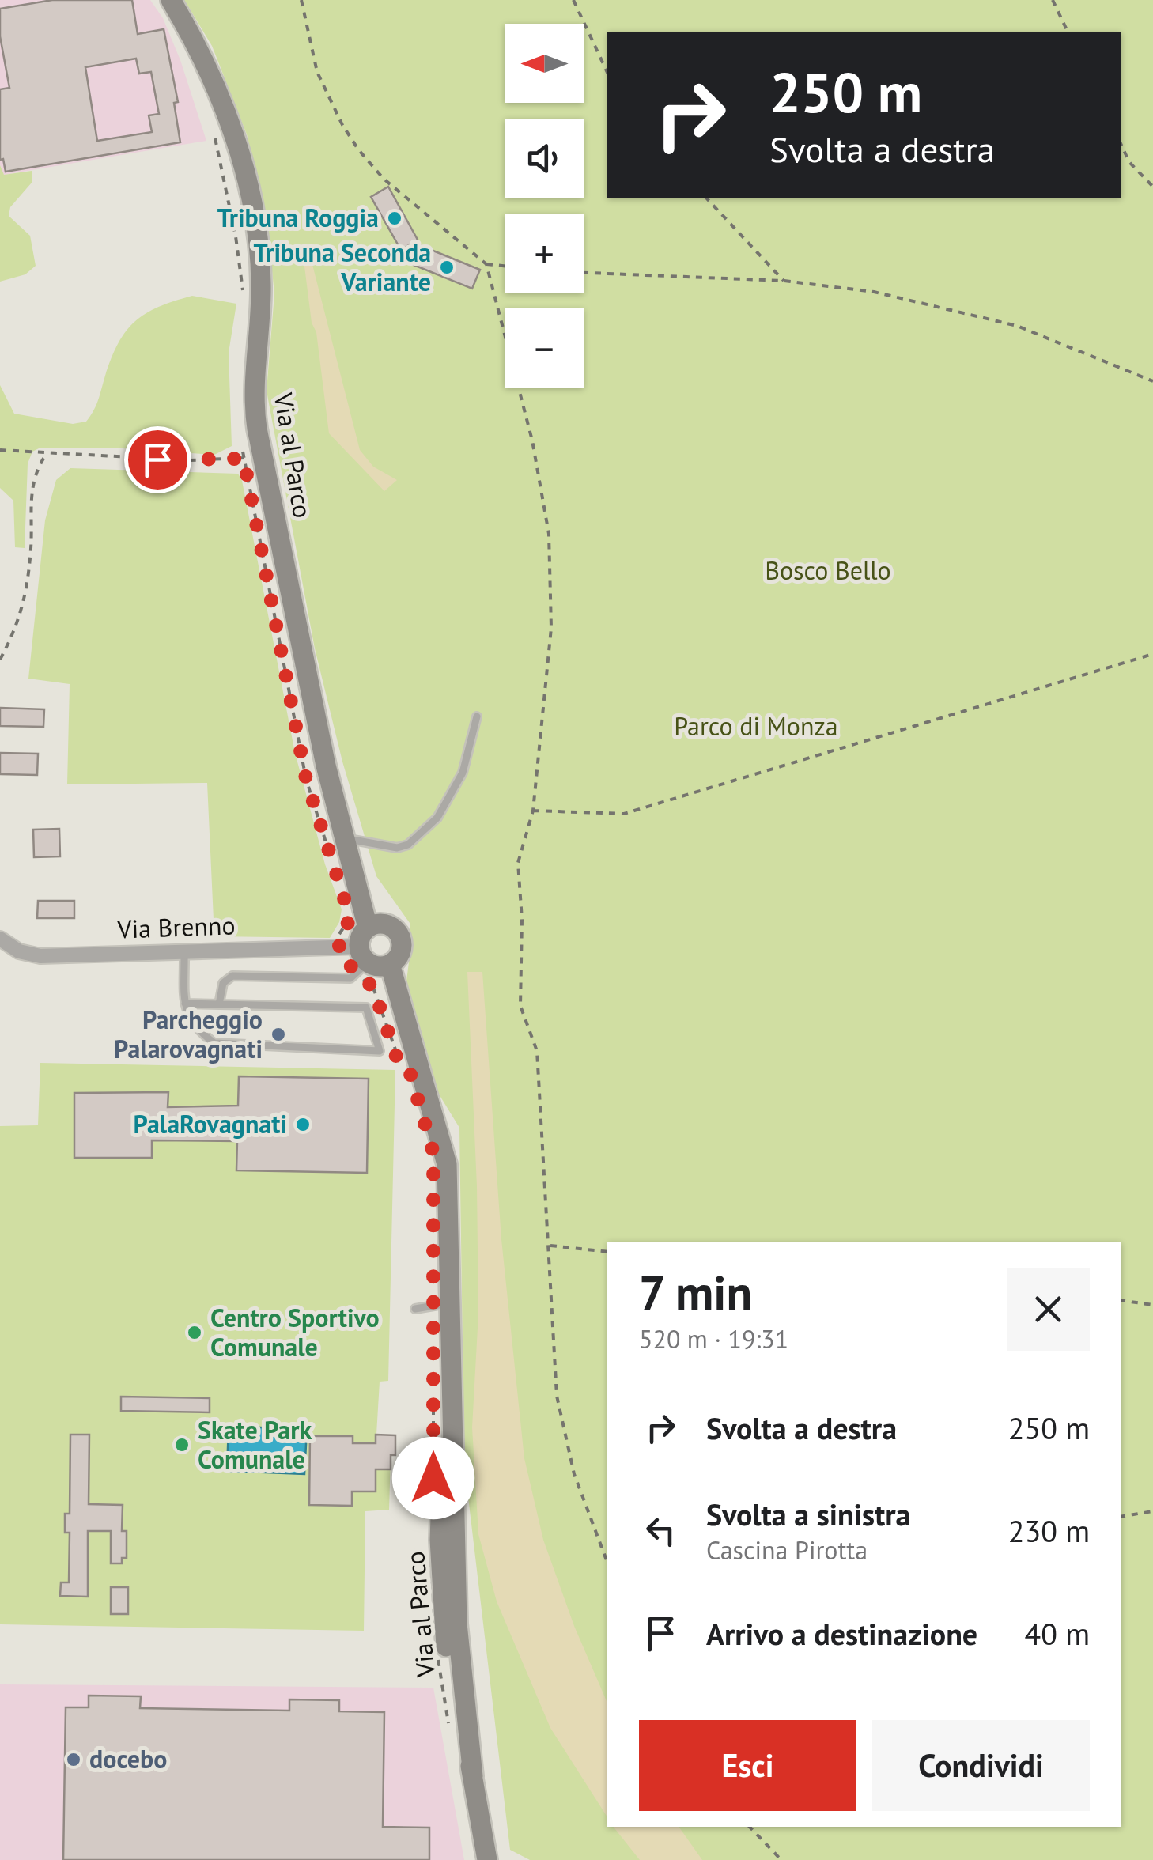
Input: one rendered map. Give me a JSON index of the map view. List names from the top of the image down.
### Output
{
  "streets": {
    "street": ["Via al Parco", "Via Brenno"]
  },
  "crossings": [
    ["Via al Parco", "Via Brenno"]
  ],
  "parks": ["Bosco Bello", "Parco di Monza"],
  "places": [
    "Tribuna Roggia",
    "Tribuna Seconda Variante",
    "Parcheggio Palarovagnati",
    "PalaRovagnati",
    "Centro Sportivo Comunale",
    "Skate Park Comunale",
    "docebo"
  ],
  "north": "left",
  "page": {
    "map_buttons": ["+", "−"],
    "turn": ["250 m", "Svolta a destra"],
    "heading": ["7 min", "520 m · 19:31"],
    "list": [
      {
        "name": "Svolta a destra",
        "value": "250 m"
      },
      {
        "name": "Svolta a sinistra",
        "note": "Cascina Pirotta",
        "value": "230 m"
      },
      {
        "name": "Arrivo a destinazione",
        "value": "40 m"
      }
    ],
    "buttons": ["Esci", "Condividi"]
  }
}
